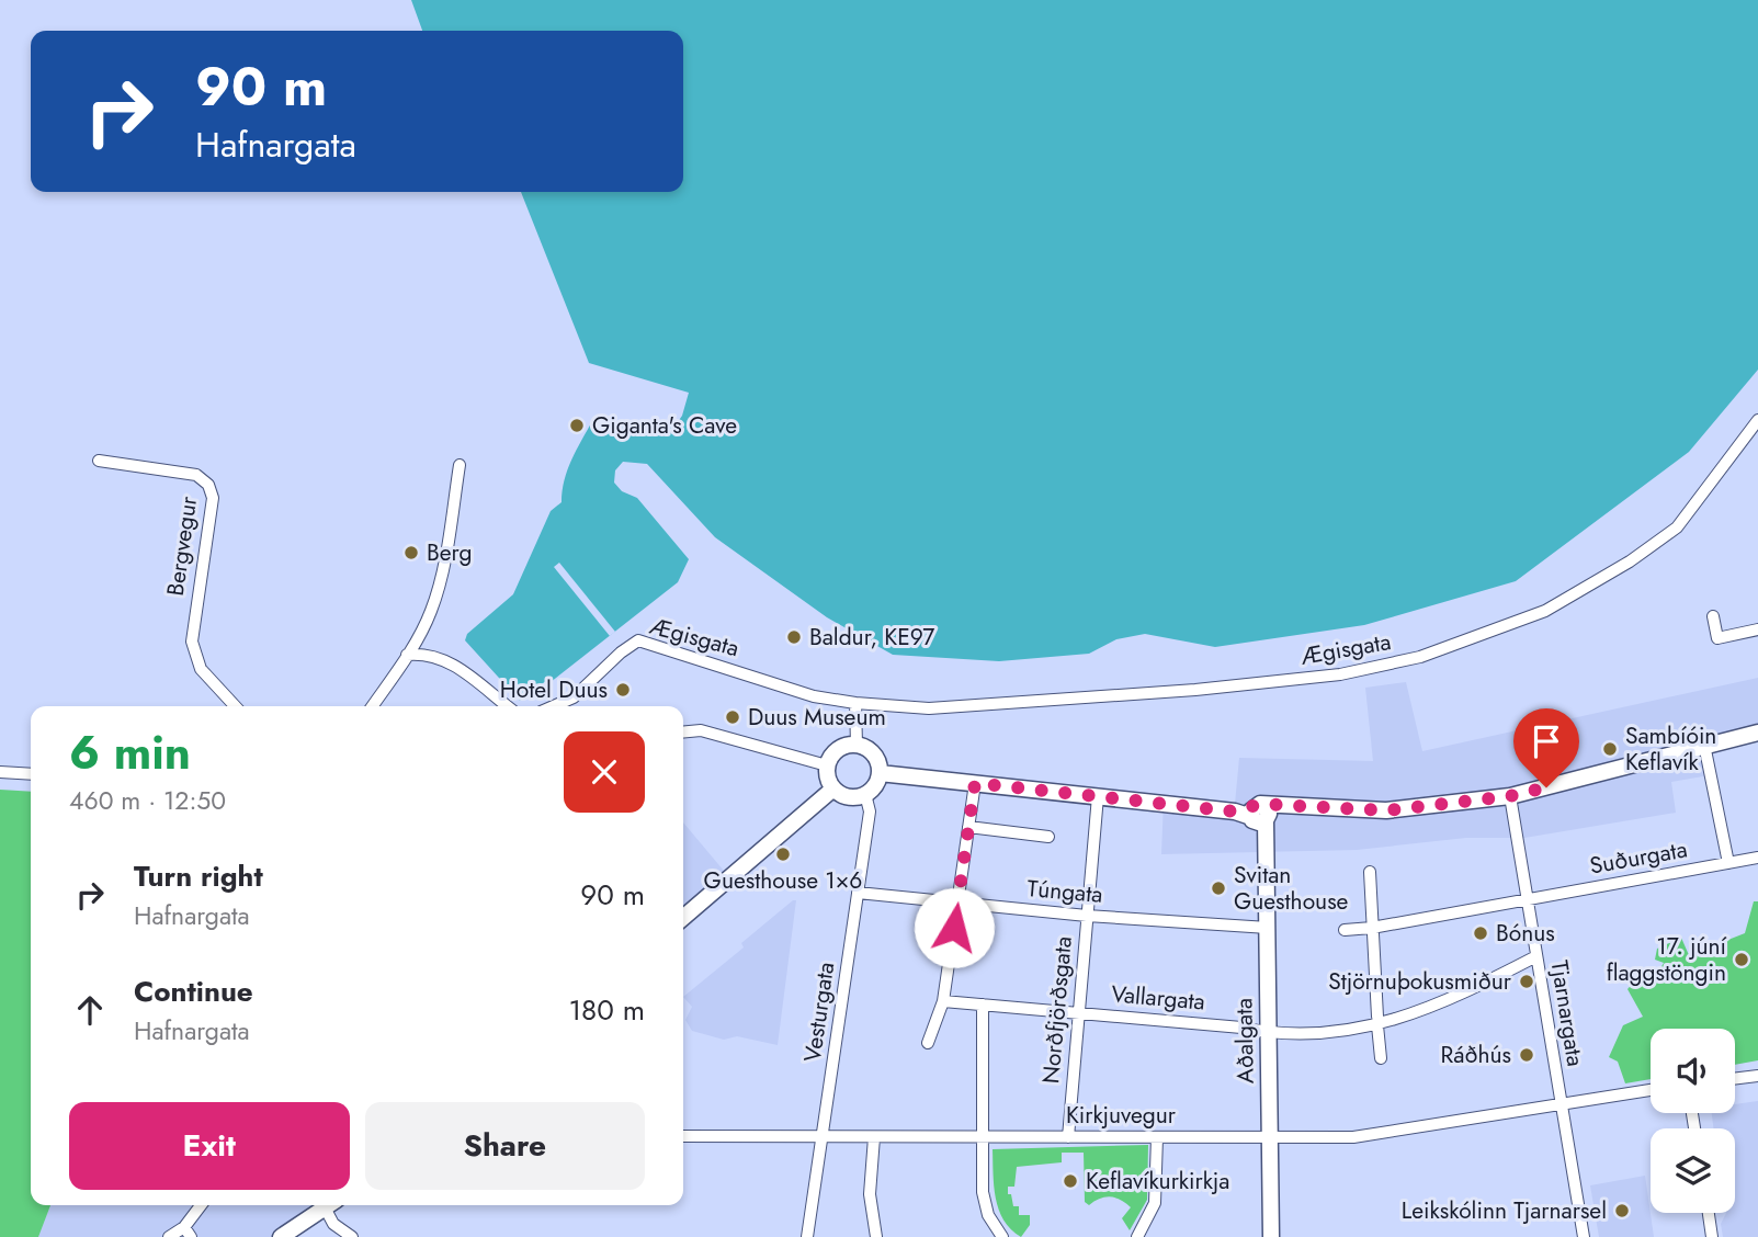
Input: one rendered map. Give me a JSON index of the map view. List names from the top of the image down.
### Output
{
  "streets": {
    "street": [
      "Bergvegur",
      "Ægisgata",
      "Suðurgata",
      "Túngata",
      "Vallargata",
      "Norðfjörðsgata",
      "Vesturgata",
      "Tjarnargata",
      "Aðalgata",
      "Kirkjuvegur"
    ]
  },
  "crossings": [
    ["Suðurgata", "Tjarnargata"],
    ["Túngata", "Norðfjörðsgata"],
    ["Túngata", "Vesturgata"],
    ["Túngata", "Aðalgata"],
    ["Vallargata", "Norðfjörðsgata"],
    ["Vallargata", "Tjarnargata"],
    ["Vallargata", "Aðalgata"],
    ["Norðfjörðsgata", "Kirkjuvegur"],
    ["Vesturgata", "Kirkjuvegur"],
    ["Tjarnargata", "Kirkjuvegur"],
    ["Aðalgata", "Kirkjuvegur"]
  ],
  "places": [
    "Giganta's Cave",
    "Berg",
    "Baldur, KE97",
    "Hotel Duus",
    "Duus Museum",
    "Sambíóin Keflavík",
    "Guesthouse 1×6",
    "Svitan Guesthouse",
    "Bónus",
    "17. júní flaggstöngin",
    "Stjörnuþokusmiður",
    "Ráðhús",
    "Keflavíkurkirkja",
    "Leikskólinn Tjarnarsel"
  ],
  "page": {
    "turn": ["90 m", "Hafnargata"],
    "heading": ["6 min", "460 m · 12:50"],
    "list": [
      {
        "name": "Turn right",
        "note": "Hafnargata",
        "value": "90 m"
      },
      {
        "name": "Continue",
        "note": "Hafnargata",
        "value": "180 m"
      }
    ],
    "buttons": ["Exit", "Share"]
  }
}
